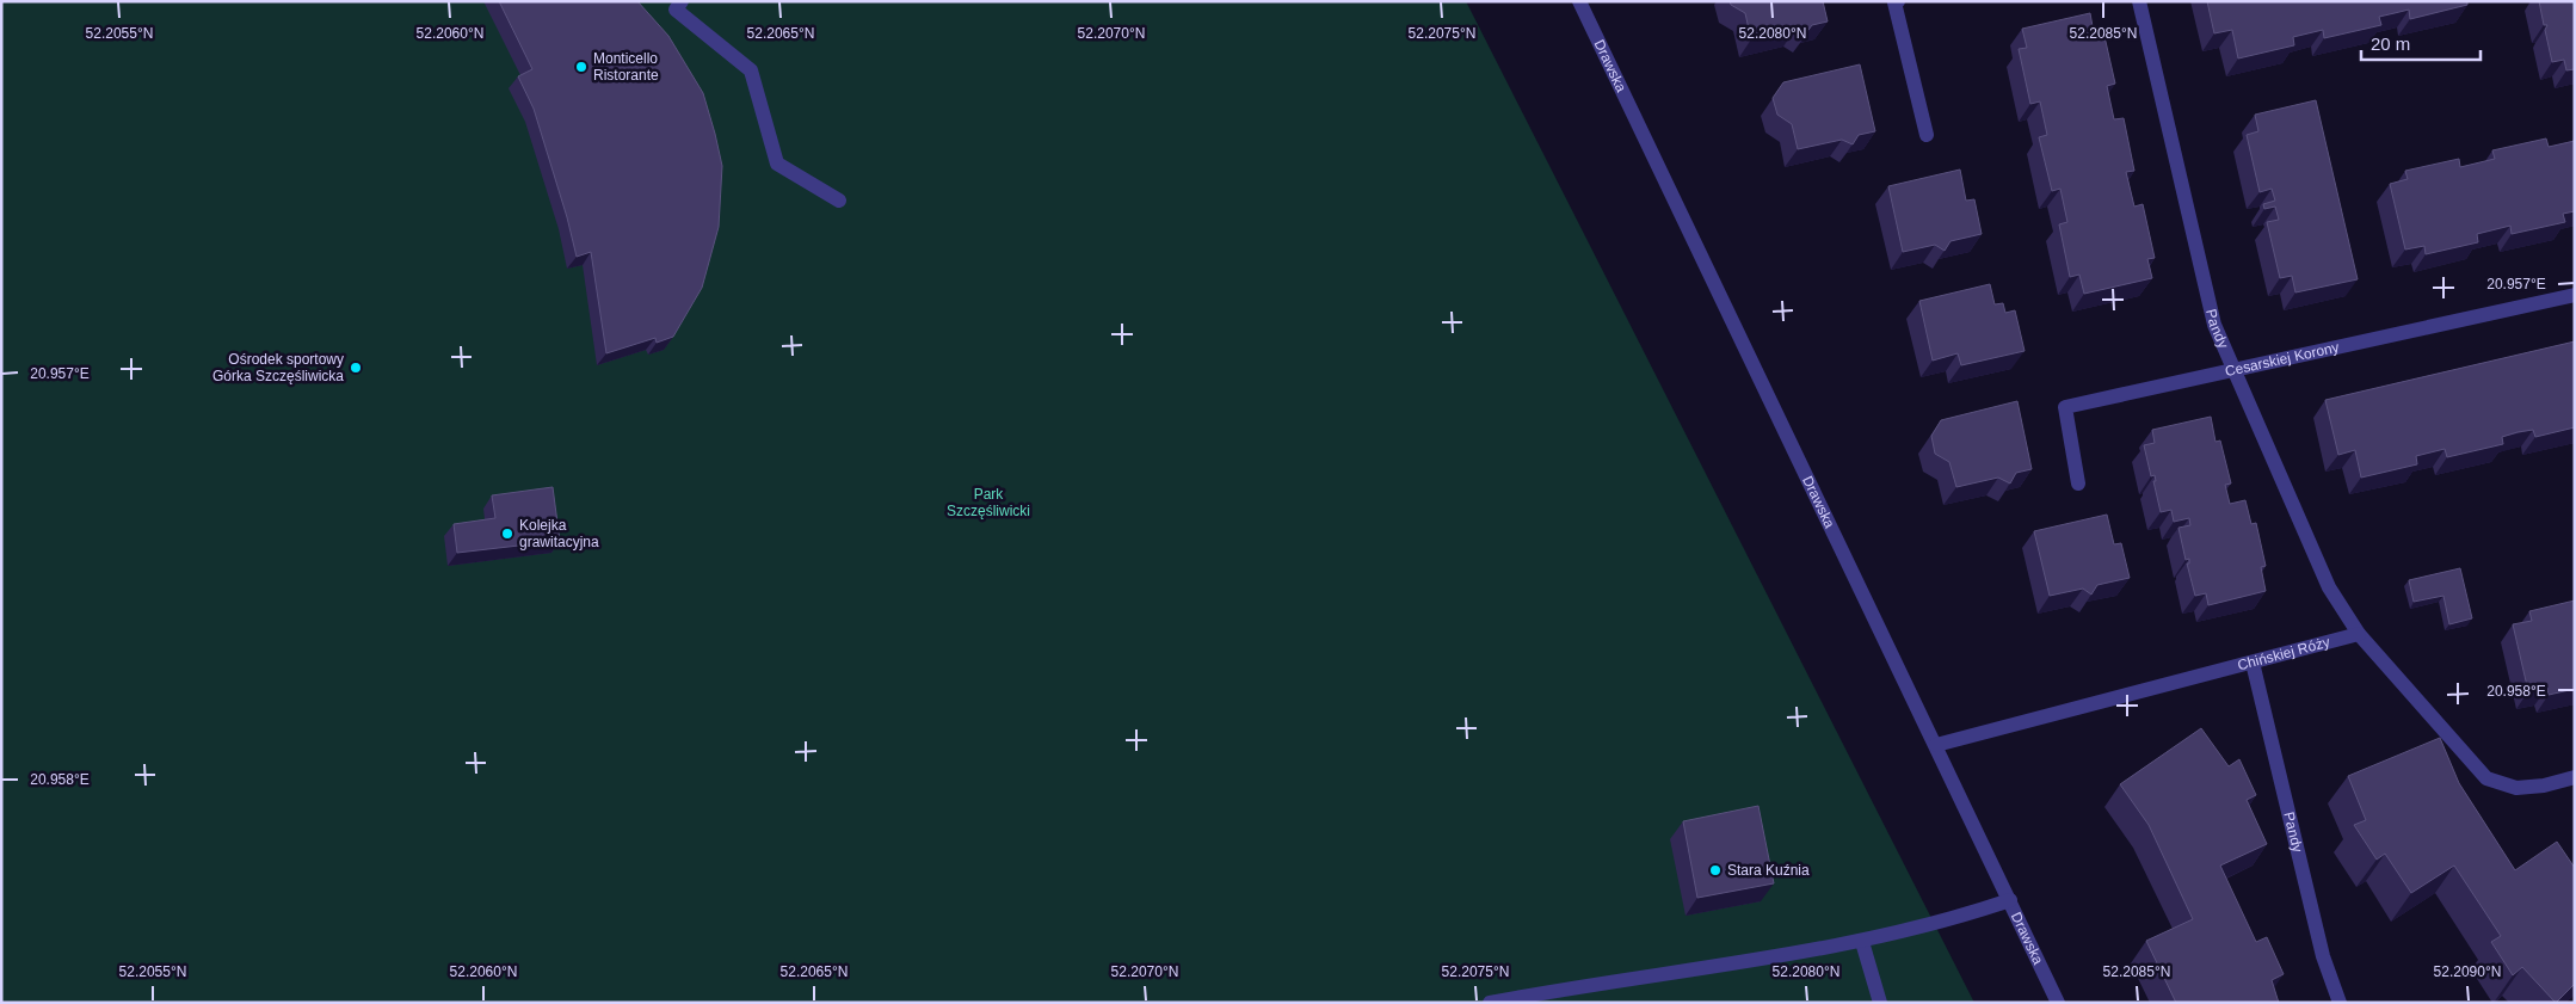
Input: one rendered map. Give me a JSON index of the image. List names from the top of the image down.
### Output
{
  "streets": {
    "street": [
      "Drawska",
      "Pandy",
      "Cesarskiej Korony",
      "Chińskiej Róży"
    ]
  },
  "crossings": [
    ["Drawska", "Chińskiej Róży"],
    ["Pandy", "Cesarskiej Korony"],
    ["Pandy", "Chińskiej Róży"]
  ],
  "parks": ["Park Szczęśliwicki"],
  "places": [
    "Monticello Ristorante",
    "Ośrodek sportowy Górka Szczęśliwicka",
    "Kolejka grawitacyjna",
    "Stara Kuźnia"
  ],
  "scale_bar": "20 m",
  "coordinates": [
    "52.2055°N",
    "52.2060°N",
    "52.2065°N",
    "52.2070°N",
    "52.2075°N",
    "52.2080°N",
    "52.2085°N",
    "20.957°E",
    "20.958°E",
    "52.2090°N"
  ]
}
